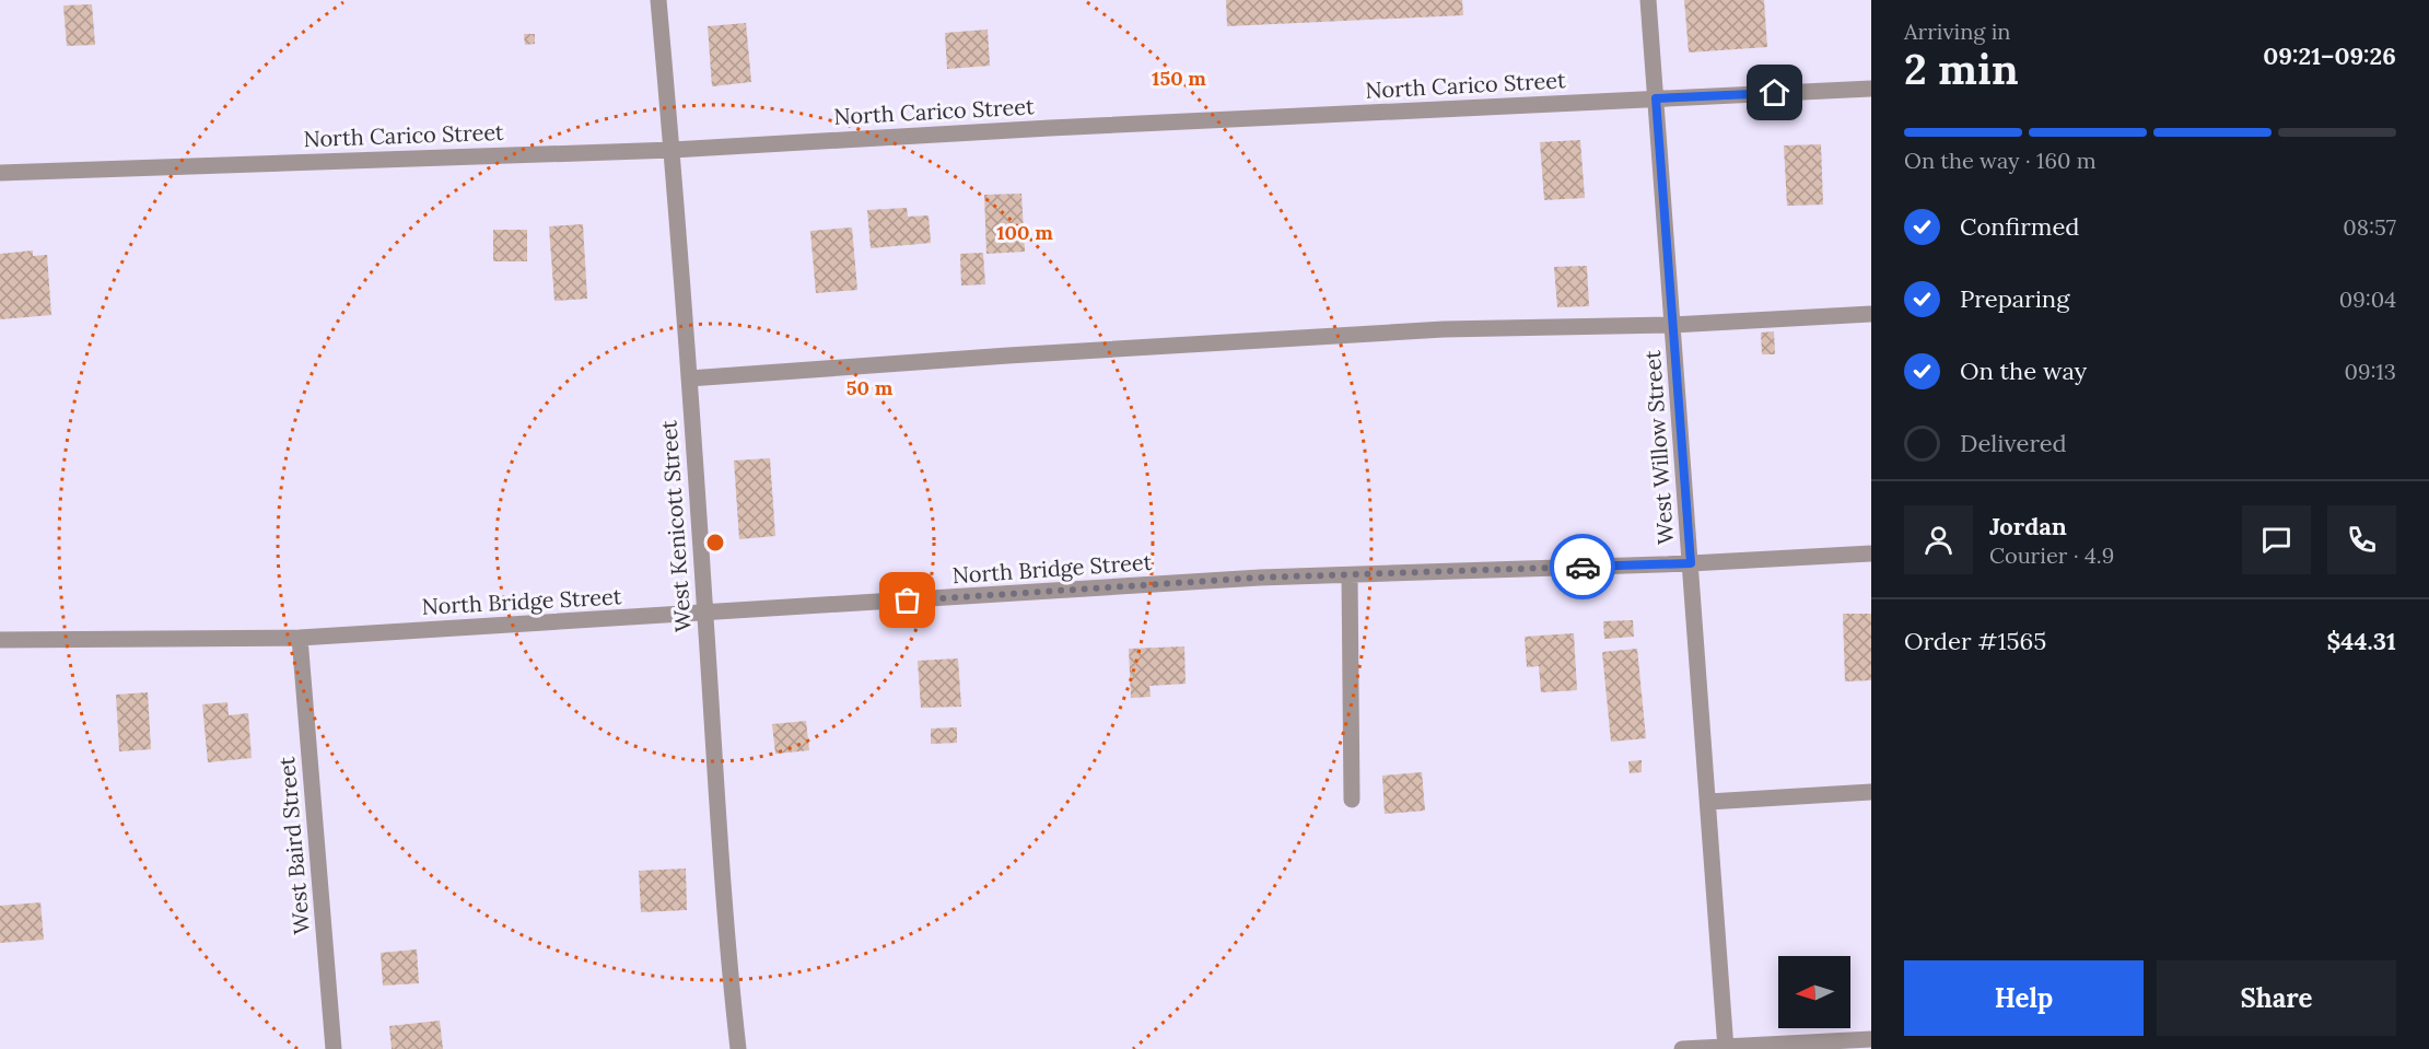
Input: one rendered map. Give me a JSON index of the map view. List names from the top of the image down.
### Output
{
  "streets": {
    "street": [
      "North Carico Street",
      "West Willow Street",
      "West Kenicott Street",
      "North Bridge Street",
      "West Baird Street"
    ]
  },
  "crossings": [
    ["North Carico Street", "West Willow Street"],
    ["North Carico Street", "West Kenicott Street"],
    ["West Willow Street", "North Bridge Street"],
    ["West Kenicott Street", "North Bridge Street"],
    ["North Bridge Street", "West Baird Street"]
  ],
  "north": "left",
  "page": {
    "heading": ["2 min", "Arriving in", "09:21–09:26"],
    "panel": [
      "Jordan",
      "Courier · 4.9",
      "Order #1565",
      "$44.31"
    ],
    "bar": "On the way · 160 m",
    "list": [
      ["Confirmed", "08:57"],
      ["Preparing", "09:04"],
      ["On the way", "09:13"],
      "Delivered"
    ],
    "buttons": ["Help", "Share"]
  },
  "rings": ["150 m", "100 m", "50 m"]
}
